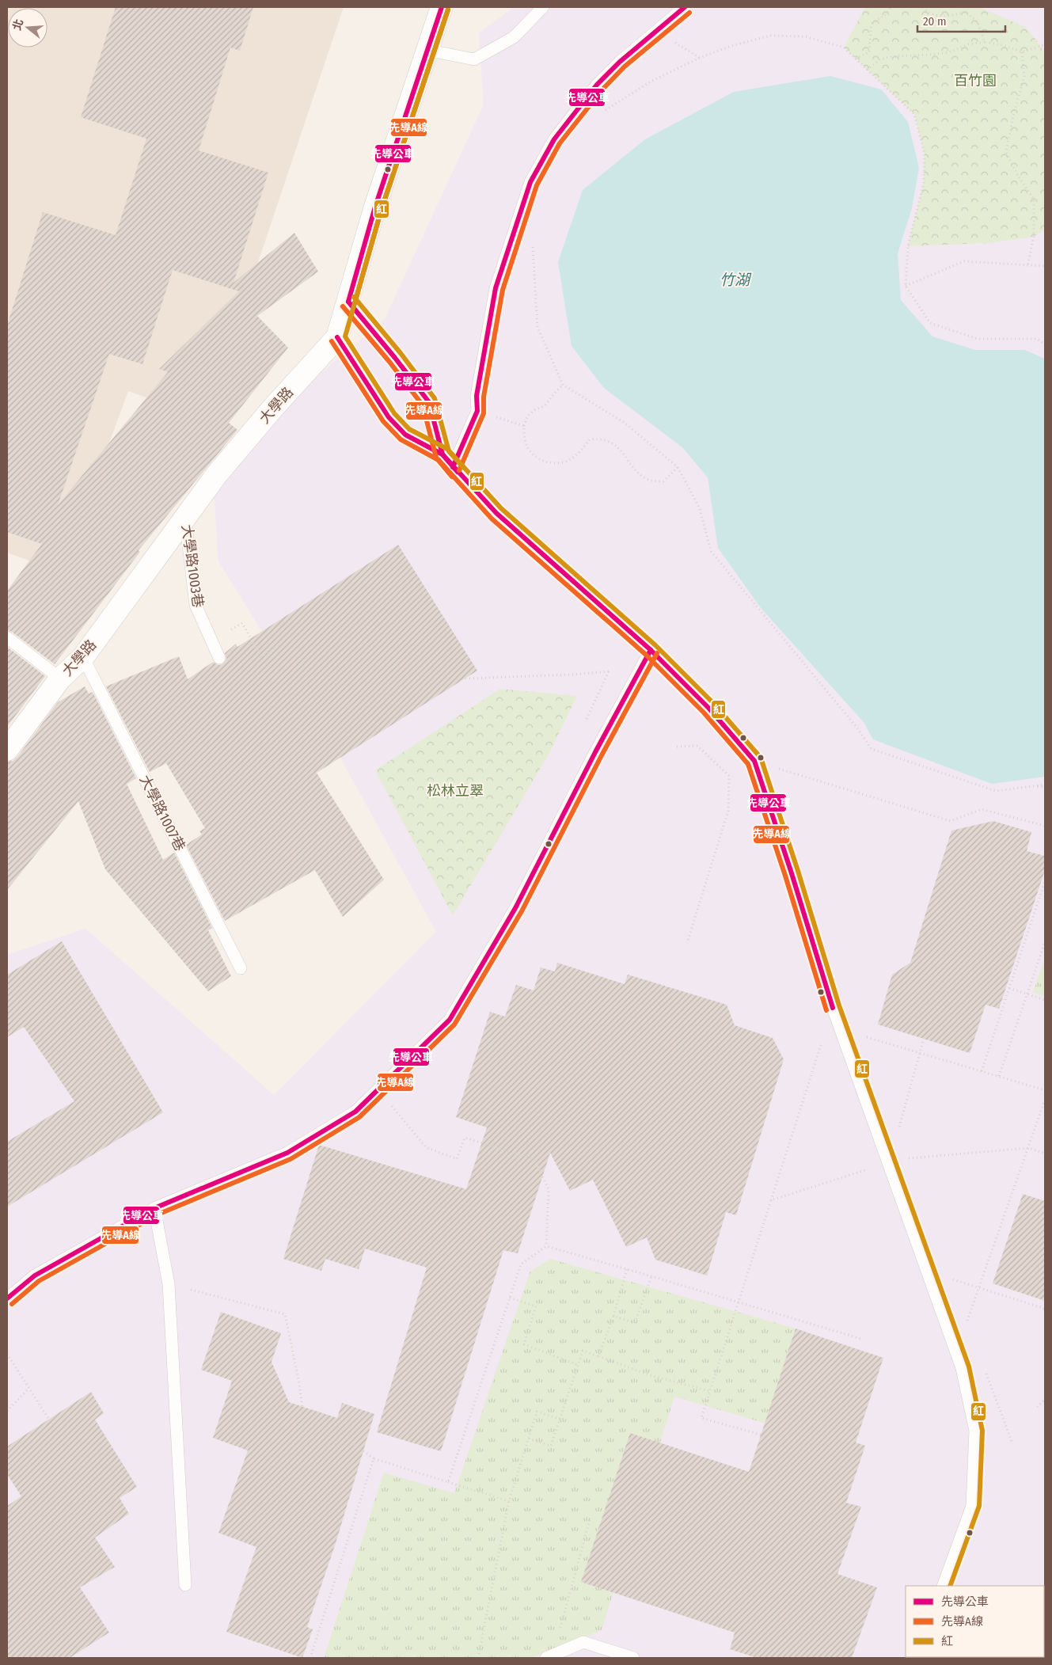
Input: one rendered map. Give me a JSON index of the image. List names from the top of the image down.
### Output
{
  "streets": {
    "street": ["大學路"],
    "lane": ["大學路1003巷", "大學路1007巷"]
  },
  "crossings": [
    ["大學路", "大學路1003巷"],
    ["大學路", "大學路1007巷"]
  ],
  "water": ["竹湖"],
  "parks": ["百竹園", "松林立翠"],
  "lines": ["transit line 先導公車", "transit line 先導A線", "transit line 紅"],
  "legend": ["先導公車", "先導A線", "紅"],
  "scale_bar": "20 m",
  "north": "left"
}
